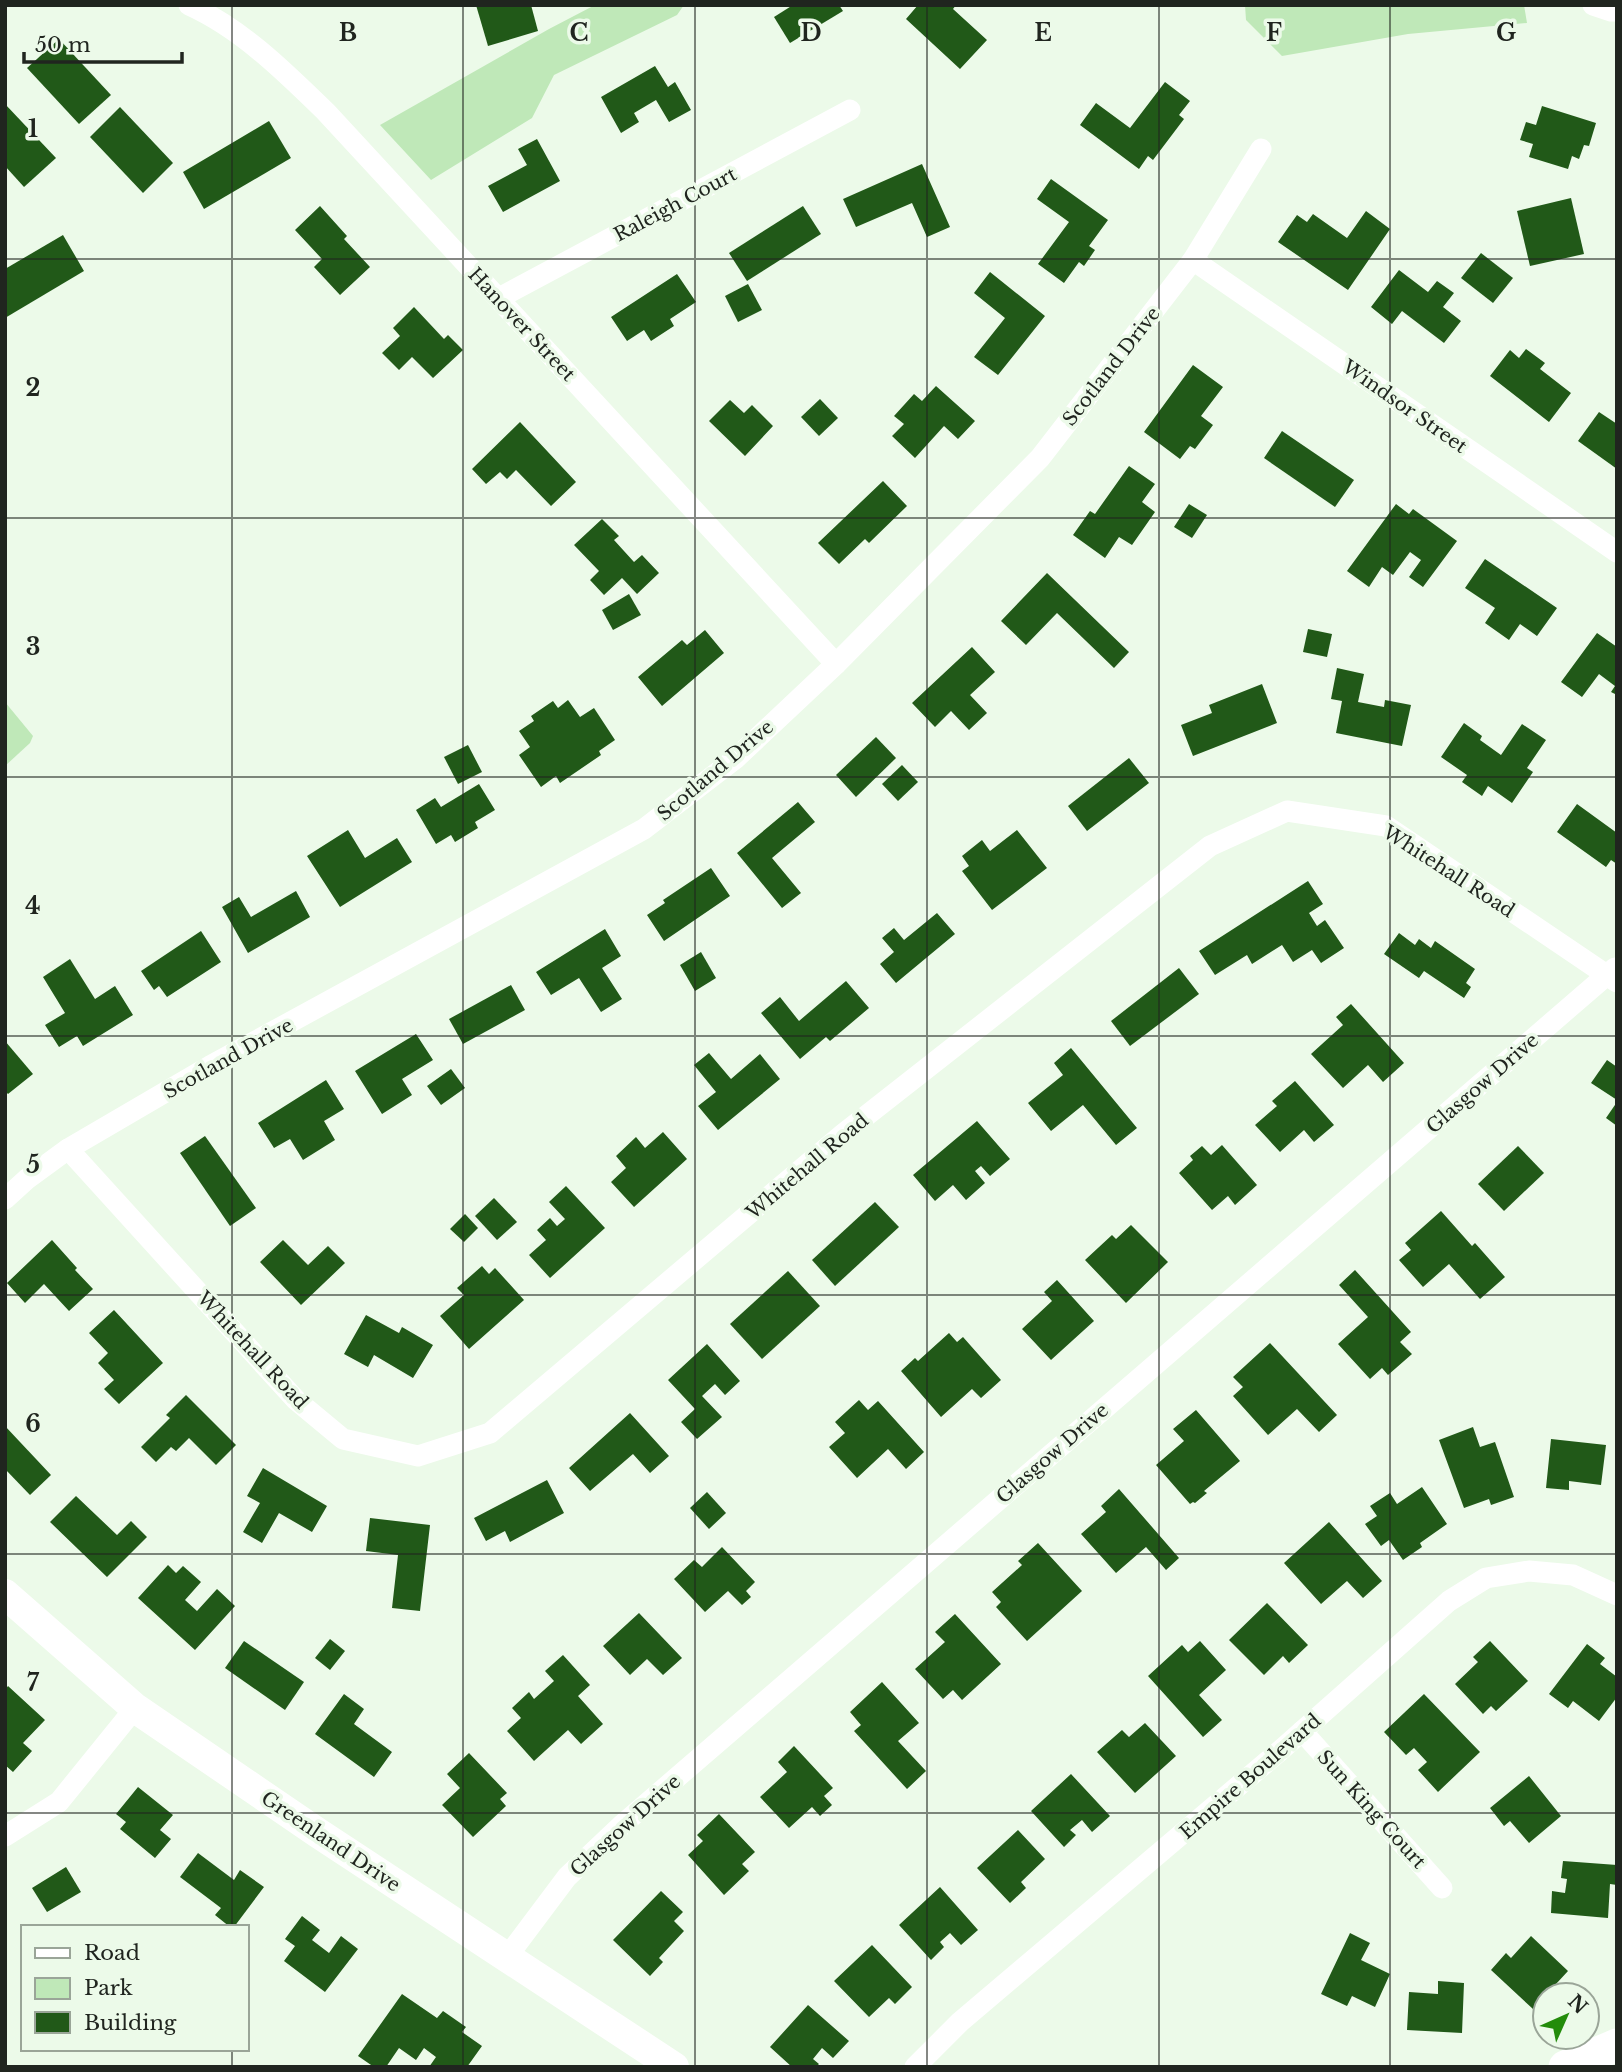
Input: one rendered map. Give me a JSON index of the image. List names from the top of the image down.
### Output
{
  "streets": {
    "street": [
      "Raleigh Court",
      "Hanover Street",
      "Scotland Drive",
      "Windsor Street",
      "Whitehall Road",
      "Glasgow Drive",
      "Empire Boulevard",
      "Sun King Court",
      "Greenland Drive"
    ]
  },
  "crossings": [
    ["Raleigh Court", "Hanover Street"],
    ["Hanover Street", "Scotland Drive"],
    ["Scotland Drive", "Windsor Street"],
    ["Scotland Drive", "Whitehall Road"],
    ["Whitehall Road", "Glasgow Drive"],
    ["Glasgow Drive", "Greenland Drive"],
    ["Empire Boulevard", "Sun King Court"]
  ],
  "legend": ["Road", "Park", "Building"],
  "scale_bar": "50 m",
  "north": "top right",
  "grid": {
    "columns": [
      "B",
      "C",
      "D",
      "E",
      "F",
      "G"
    ],
    "rows": [
      "1",
      "2",
      "3",
      "4",
      "5",
      "6",
      "7"
    ]
  }
}
